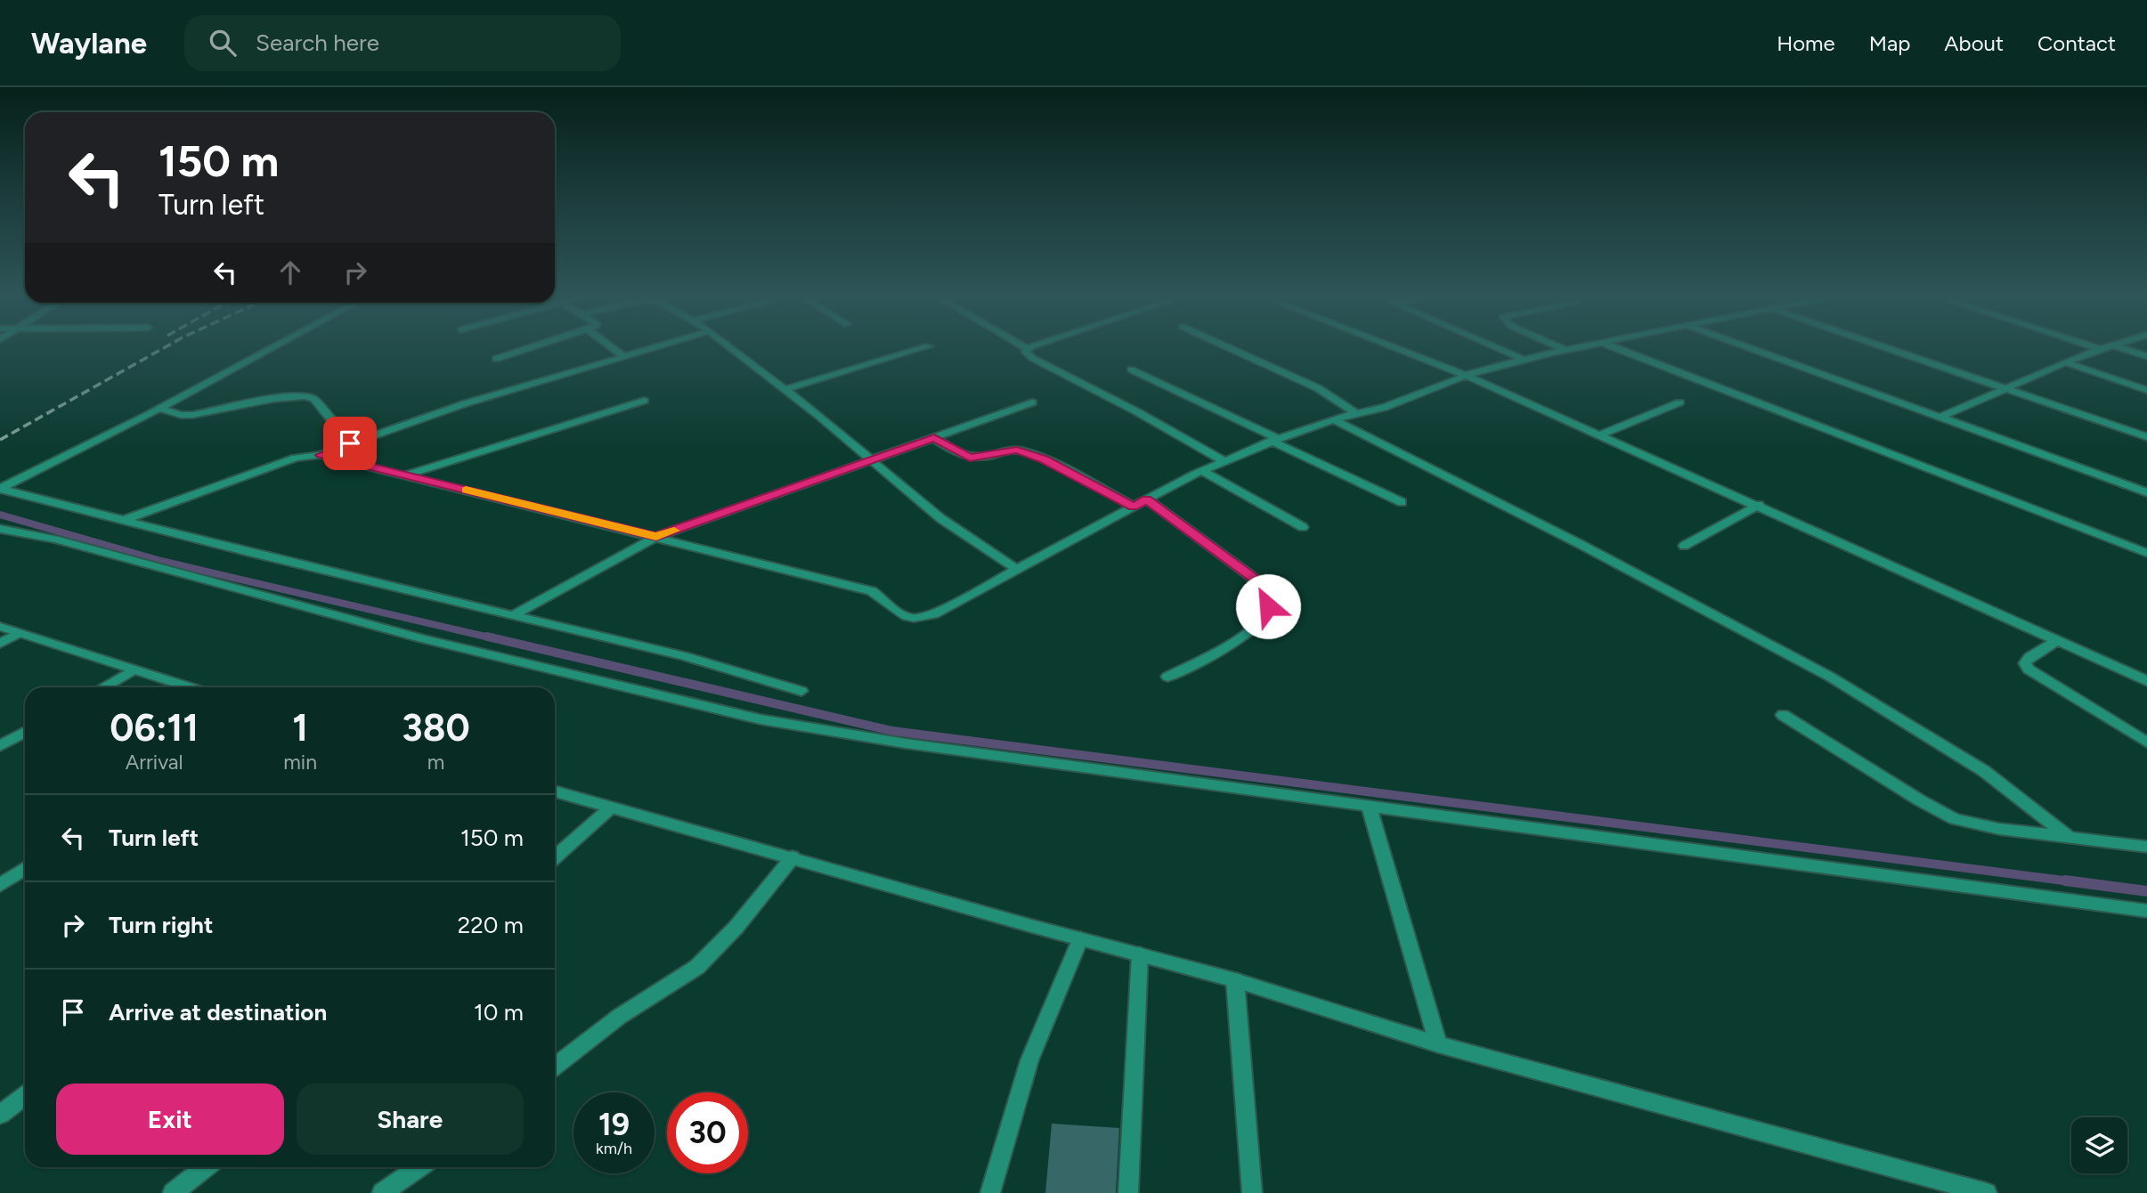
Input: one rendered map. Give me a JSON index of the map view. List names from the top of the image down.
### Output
{
  "page": {
    "header": "Waylane",
    "search": "Search here",
    "nav": [
      "Home",
      "Map",
      "About",
      "Contact"
    ],
    "turn": ["150 m", "Turn left"],
    "eta": [
      "06:11",
      "Arrival",
      "1",
      "min",
      "380",
      "m"
    ],
    "list": [
      {
        "name": "Turn left",
        "value": "150 m"
      },
      {
        "name": "Turn right",
        "value": "220 m"
      },
      {
        "name": "Arrive at destination",
        "value": "10 m"
      }
    ],
    "buttons": ["Exit", "Share"],
    "speed": "19 km/h",
    "limit": "30"
  }
}
